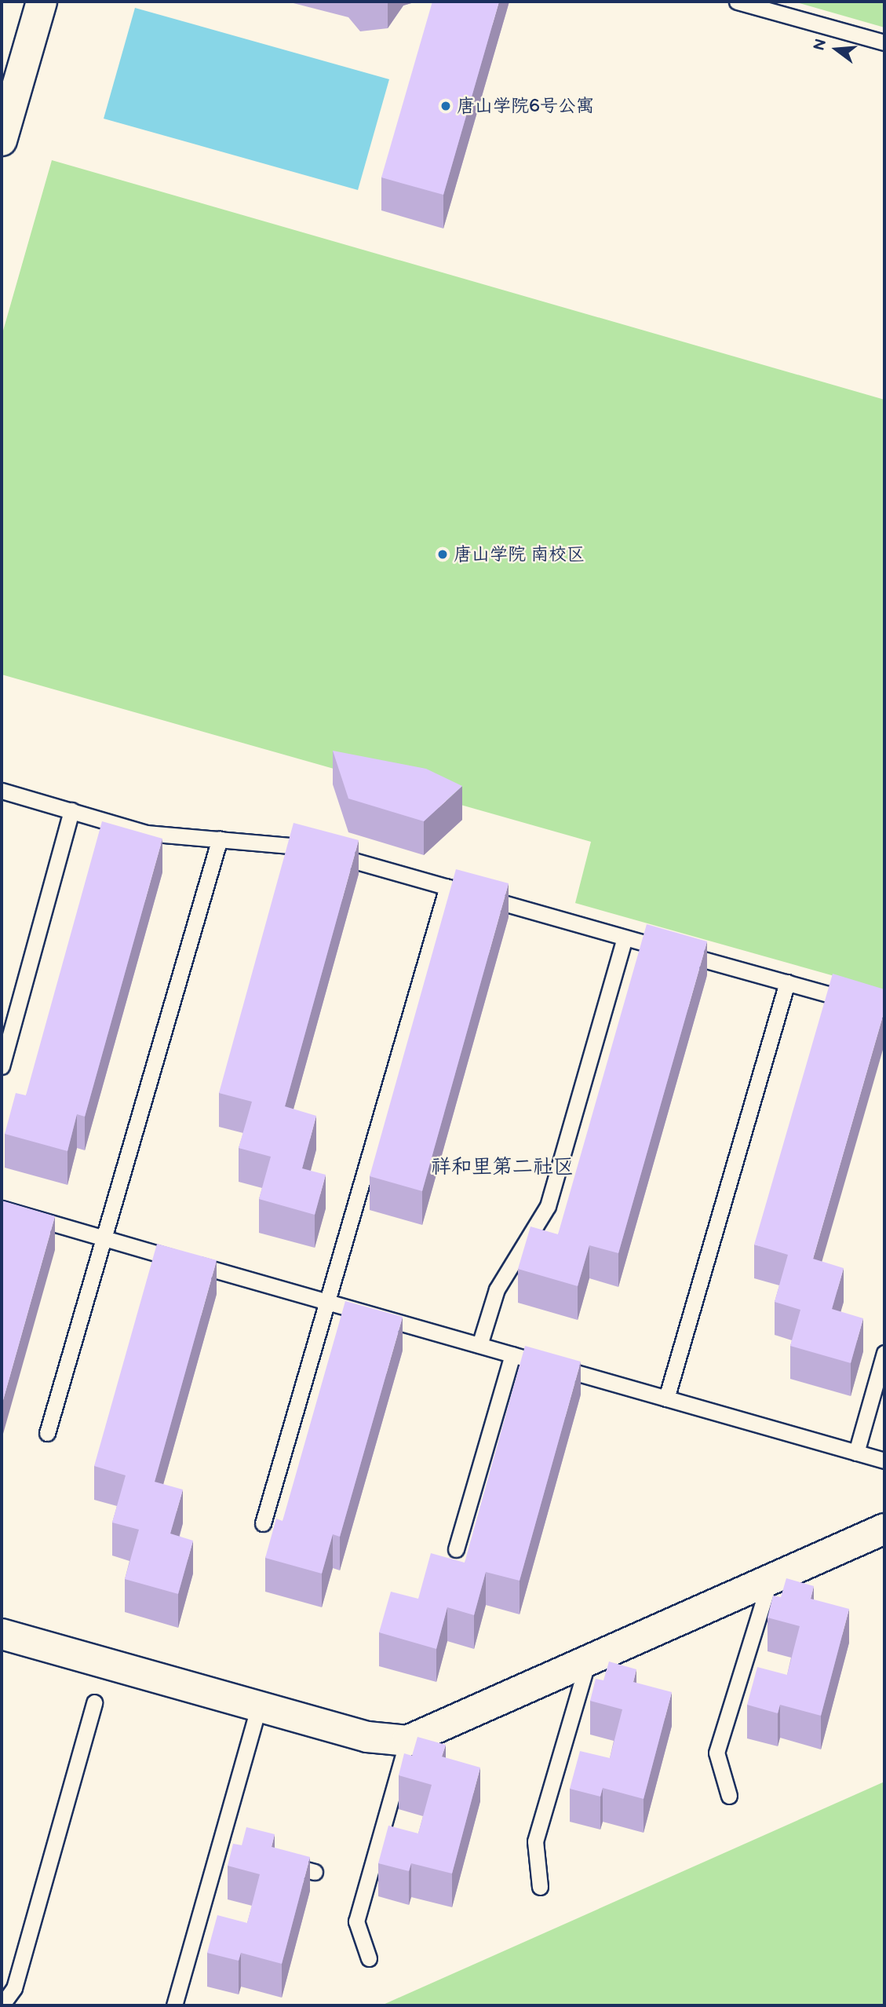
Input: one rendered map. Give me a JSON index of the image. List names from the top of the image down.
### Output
{
  "districts": ["祥和里第二社区"],
  "places": ["唐山学院6号公寓", "唐山学院 南校区"],
  "north": "left"
}
